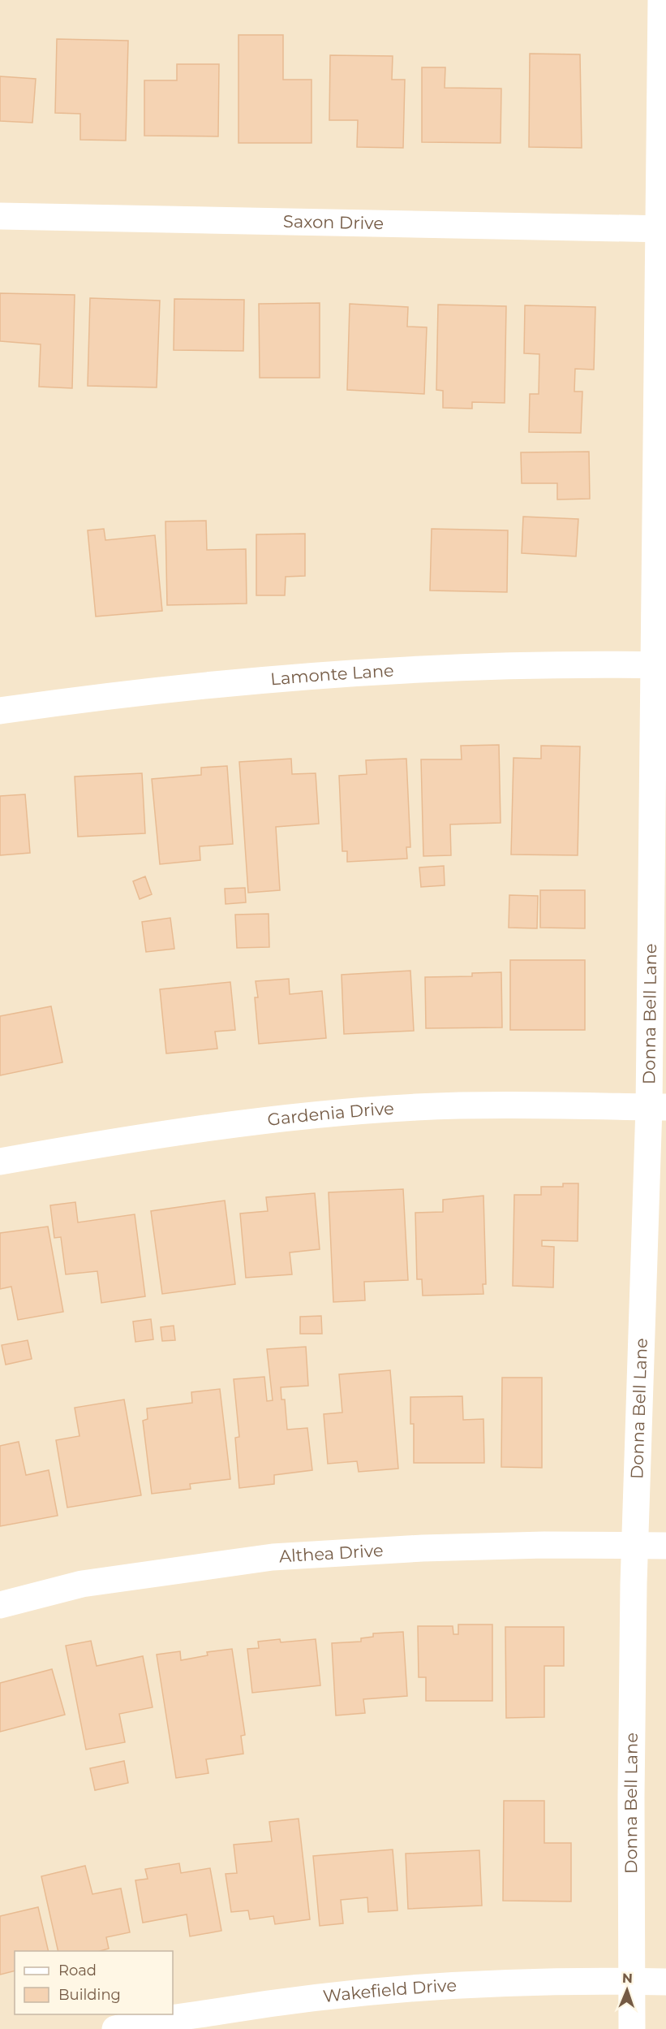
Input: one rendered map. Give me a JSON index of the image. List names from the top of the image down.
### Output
{
  "streets": {
    "street": [
      "Saxon Drive",
      "Lamonte Lane",
      "Donna Bell Lane",
      "Gardenia Drive",
      "Althea Drive",
      "Wakefield Drive"
    ]
  },
  "crossings": [
    ["Saxon Drive", "Donna Bell Lane"],
    ["Lamonte Lane", "Donna Bell Lane"],
    ["Donna Bell Lane", "Gardenia Drive"],
    ["Donna Bell Lane", "Althea Drive"],
    ["Donna Bell Lane", "Wakefield Drive"]
  ],
  "legend": ["Road", "Building"],
  "north": "top"
}
